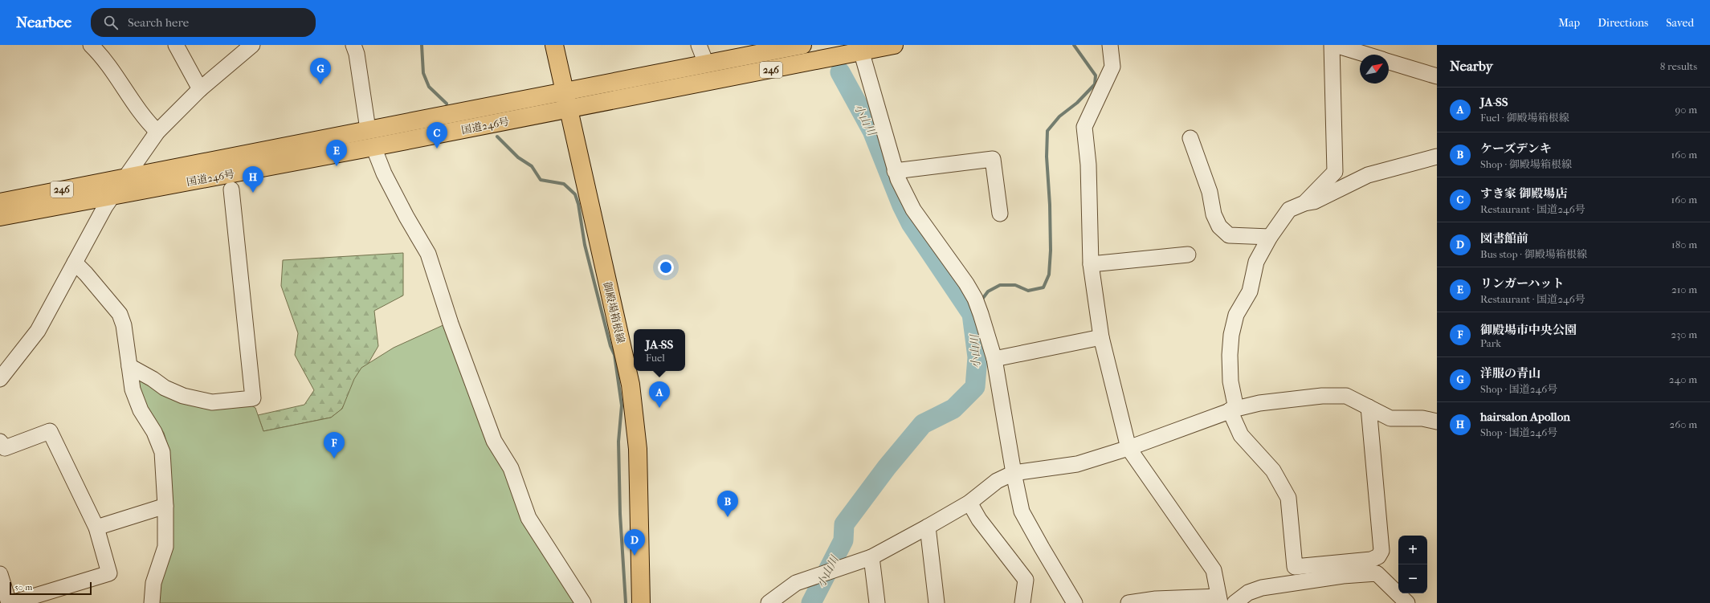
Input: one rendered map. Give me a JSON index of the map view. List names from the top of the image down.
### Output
{
  "streets": {
    "main road": ["246", "国道246号", "御殿場箱根線"]
  },
  "crossings": [
    ["国道246号", "御殿場箱根線"]
  ],
  "water": ["小山川"],
  "scale_bar": "50 m",
  "north": "top right",
  "page": {
    "header": "Nearbee",
    "search": "Search here",
    "nav": ["Map", "Directions", "Saved"],
    "heading": ["Nearby", "8 results"],
    "pins": [
      "G",
      "C",
      "E",
      "H",
      "A",
      "F",
      "B",
      "D"
    ],
    "list": [
      {
        "mark": "A",
        "name": "JA-SS",
        "note": "Fuel · 御殿場箱根線",
        "value": "90 m"
      },
      {
        "mark": "B",
        "name": "ケーズデンキ",
        "note": "Shop · 御殿場箱根線",
        "value": "160 m"
      },
      {
        "mark": "C",
        "name": "すき家 御殿場店",
        "note": "Restaurant · 国道246号",
        "value": "160 m"
      },
      {
        "mark": "D",
        "name": "図書館前",
        "note": "Bus stop · 御殿場箱根線",
        "value": "180 m"
      },
      {
        "mark": "E",
        "name": "リンガーハット",
        "note": "Restaurant · 国道246号",
        "value": "210 m"
      },
      {
        "mark": "F",
        "name": "御殿場市中央公園",
        "note": "Park",
        "value": "230 m"
      },
      {
        "mark": "G",
        "name": "洋服の青山",
        "note": "Shop · 国道246号",
        "value": "240 m"
      },
      {
        "mark": "H",
        "name": "hairsalon Apollon",
        "note": "Shop · 国道246号",
        "value": "260 m"
      }
    ],
    "popup": ["JA-SS", "Fuel"],
    "map_buttons": ["+", "−"],
    "scale": "50 m"
  }
}
